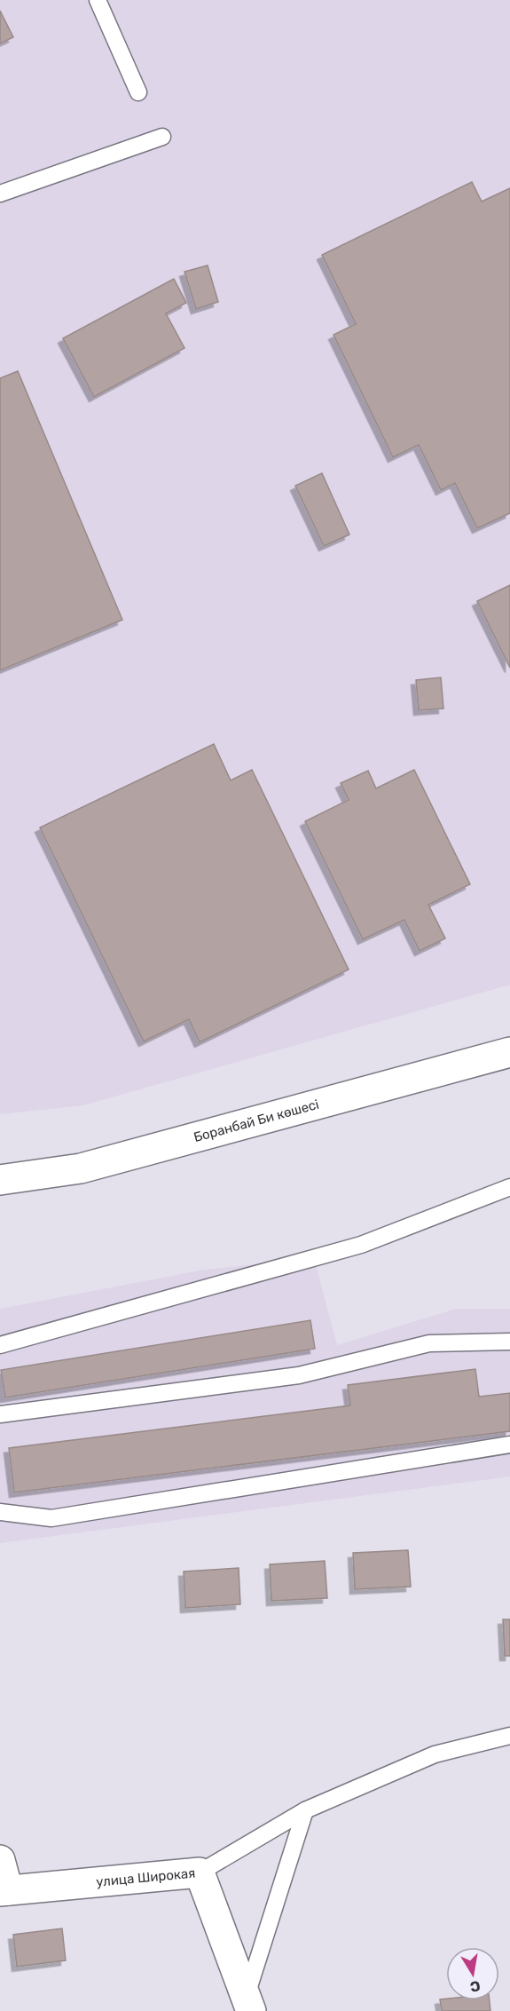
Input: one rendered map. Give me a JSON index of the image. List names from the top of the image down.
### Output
{
  "streets": {
    "main road": ["Боранбай Би көшесі", "улица Широкая"]
  },
  "north": "bottom"
}
